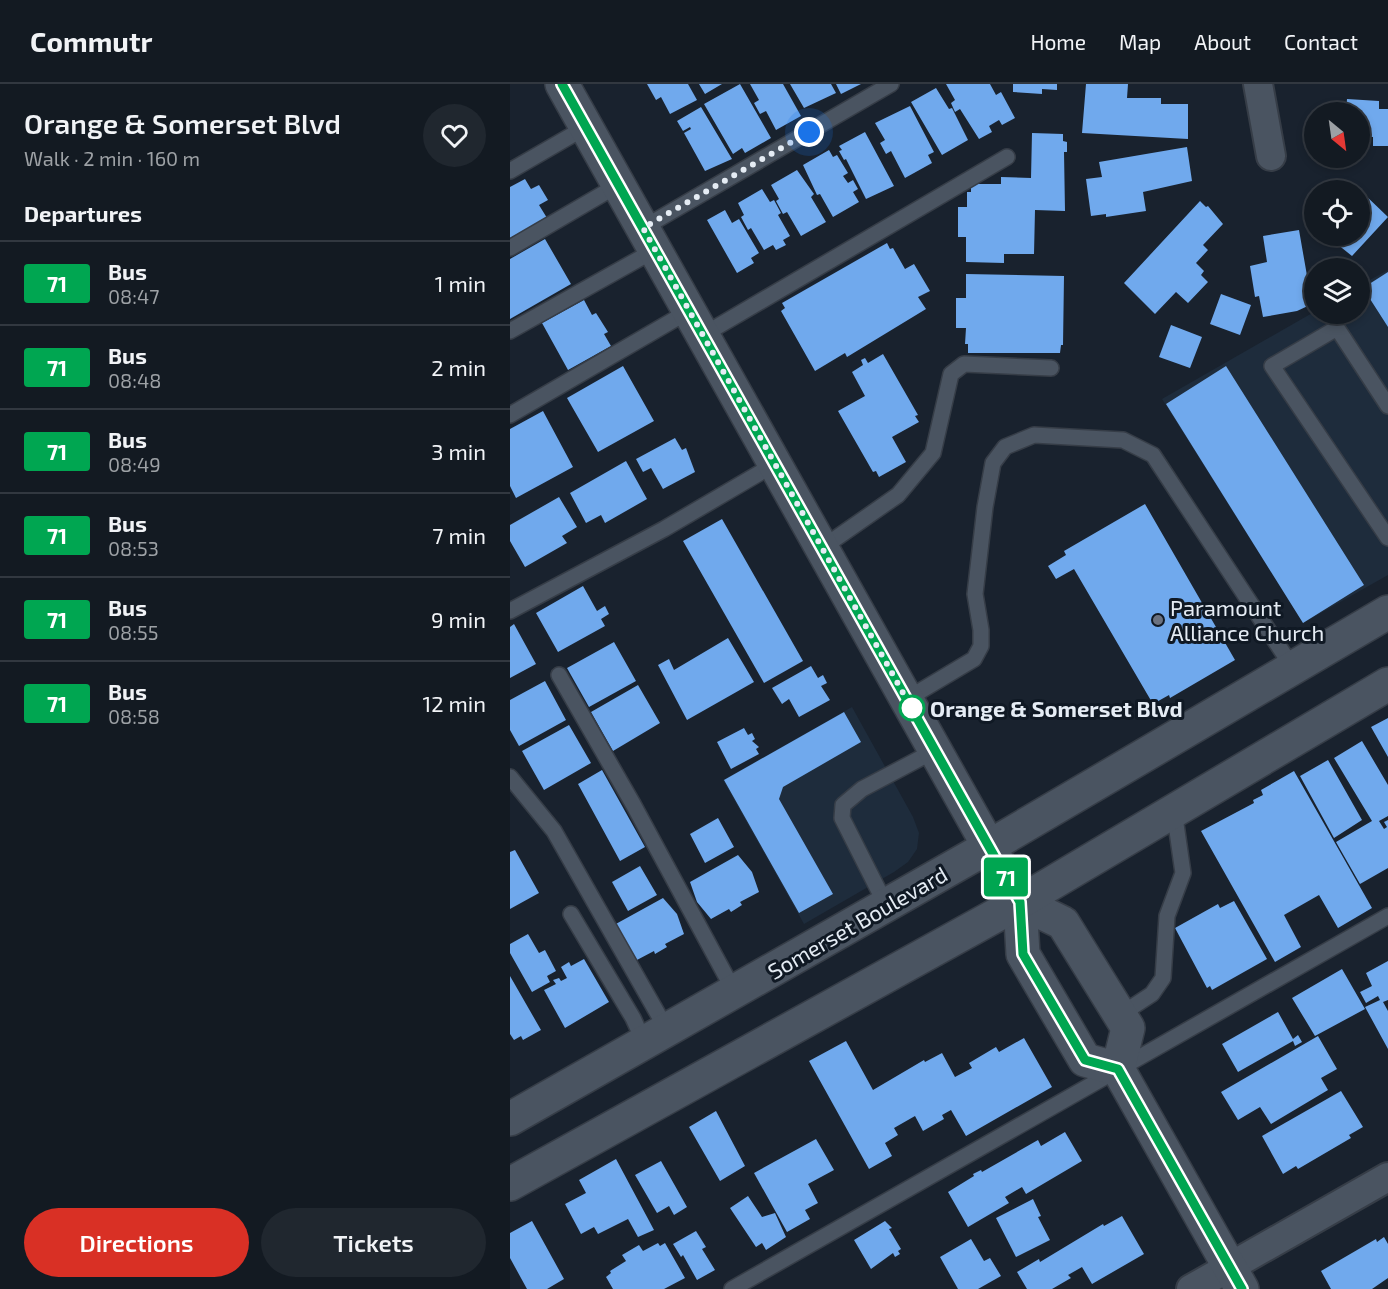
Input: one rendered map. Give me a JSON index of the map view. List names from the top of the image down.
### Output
{
  "streets": {
    "main road": ["Somerset Boulevard"]
  },
  "places": ["Paramount Alliance Church", "Orange & Somerset Blvd"],
  "lines": ["bus line 71"],
  "north": "bottom right",
  "page": {
    "header": "Commutr",
    "nav": [
      "Home",
      "Map",
      "About",
      "Contact"
    ],
    "heading": [
      ["Orange & Somerset Blvd", "Walk · 2 min · 160 m"],
      "Departures"
    ],
    "on_map": "71",
    "list": [
      {
        "mark": "71",
        "name": "Bus",
        "note": "08:47",
        "value": "1 min"
      },
      {
        "mark": "71",
        "name": "Bus",
        "note": "08:48",
        "value": "2 min"
      },
      {
        "mark": "71",
        "name": "Bus",
        "note": "08:49",
        "value": "3 min"
      },
      {
        "mark": "71",
        "name": "Bus",
        "note": "08:53",
        "value": "7 min"
      },
      {
        "mark": "71",
        "name": "Bus",
        "note": "08:55",
        "value": "9 min"
      },
      {
        "mark": "71",
        "name": "Bus",
        "note": "08:58",
        "value": "12 min"
      }
    ],
    "buttons": ["Directions", "Tickets"]
  }
}
